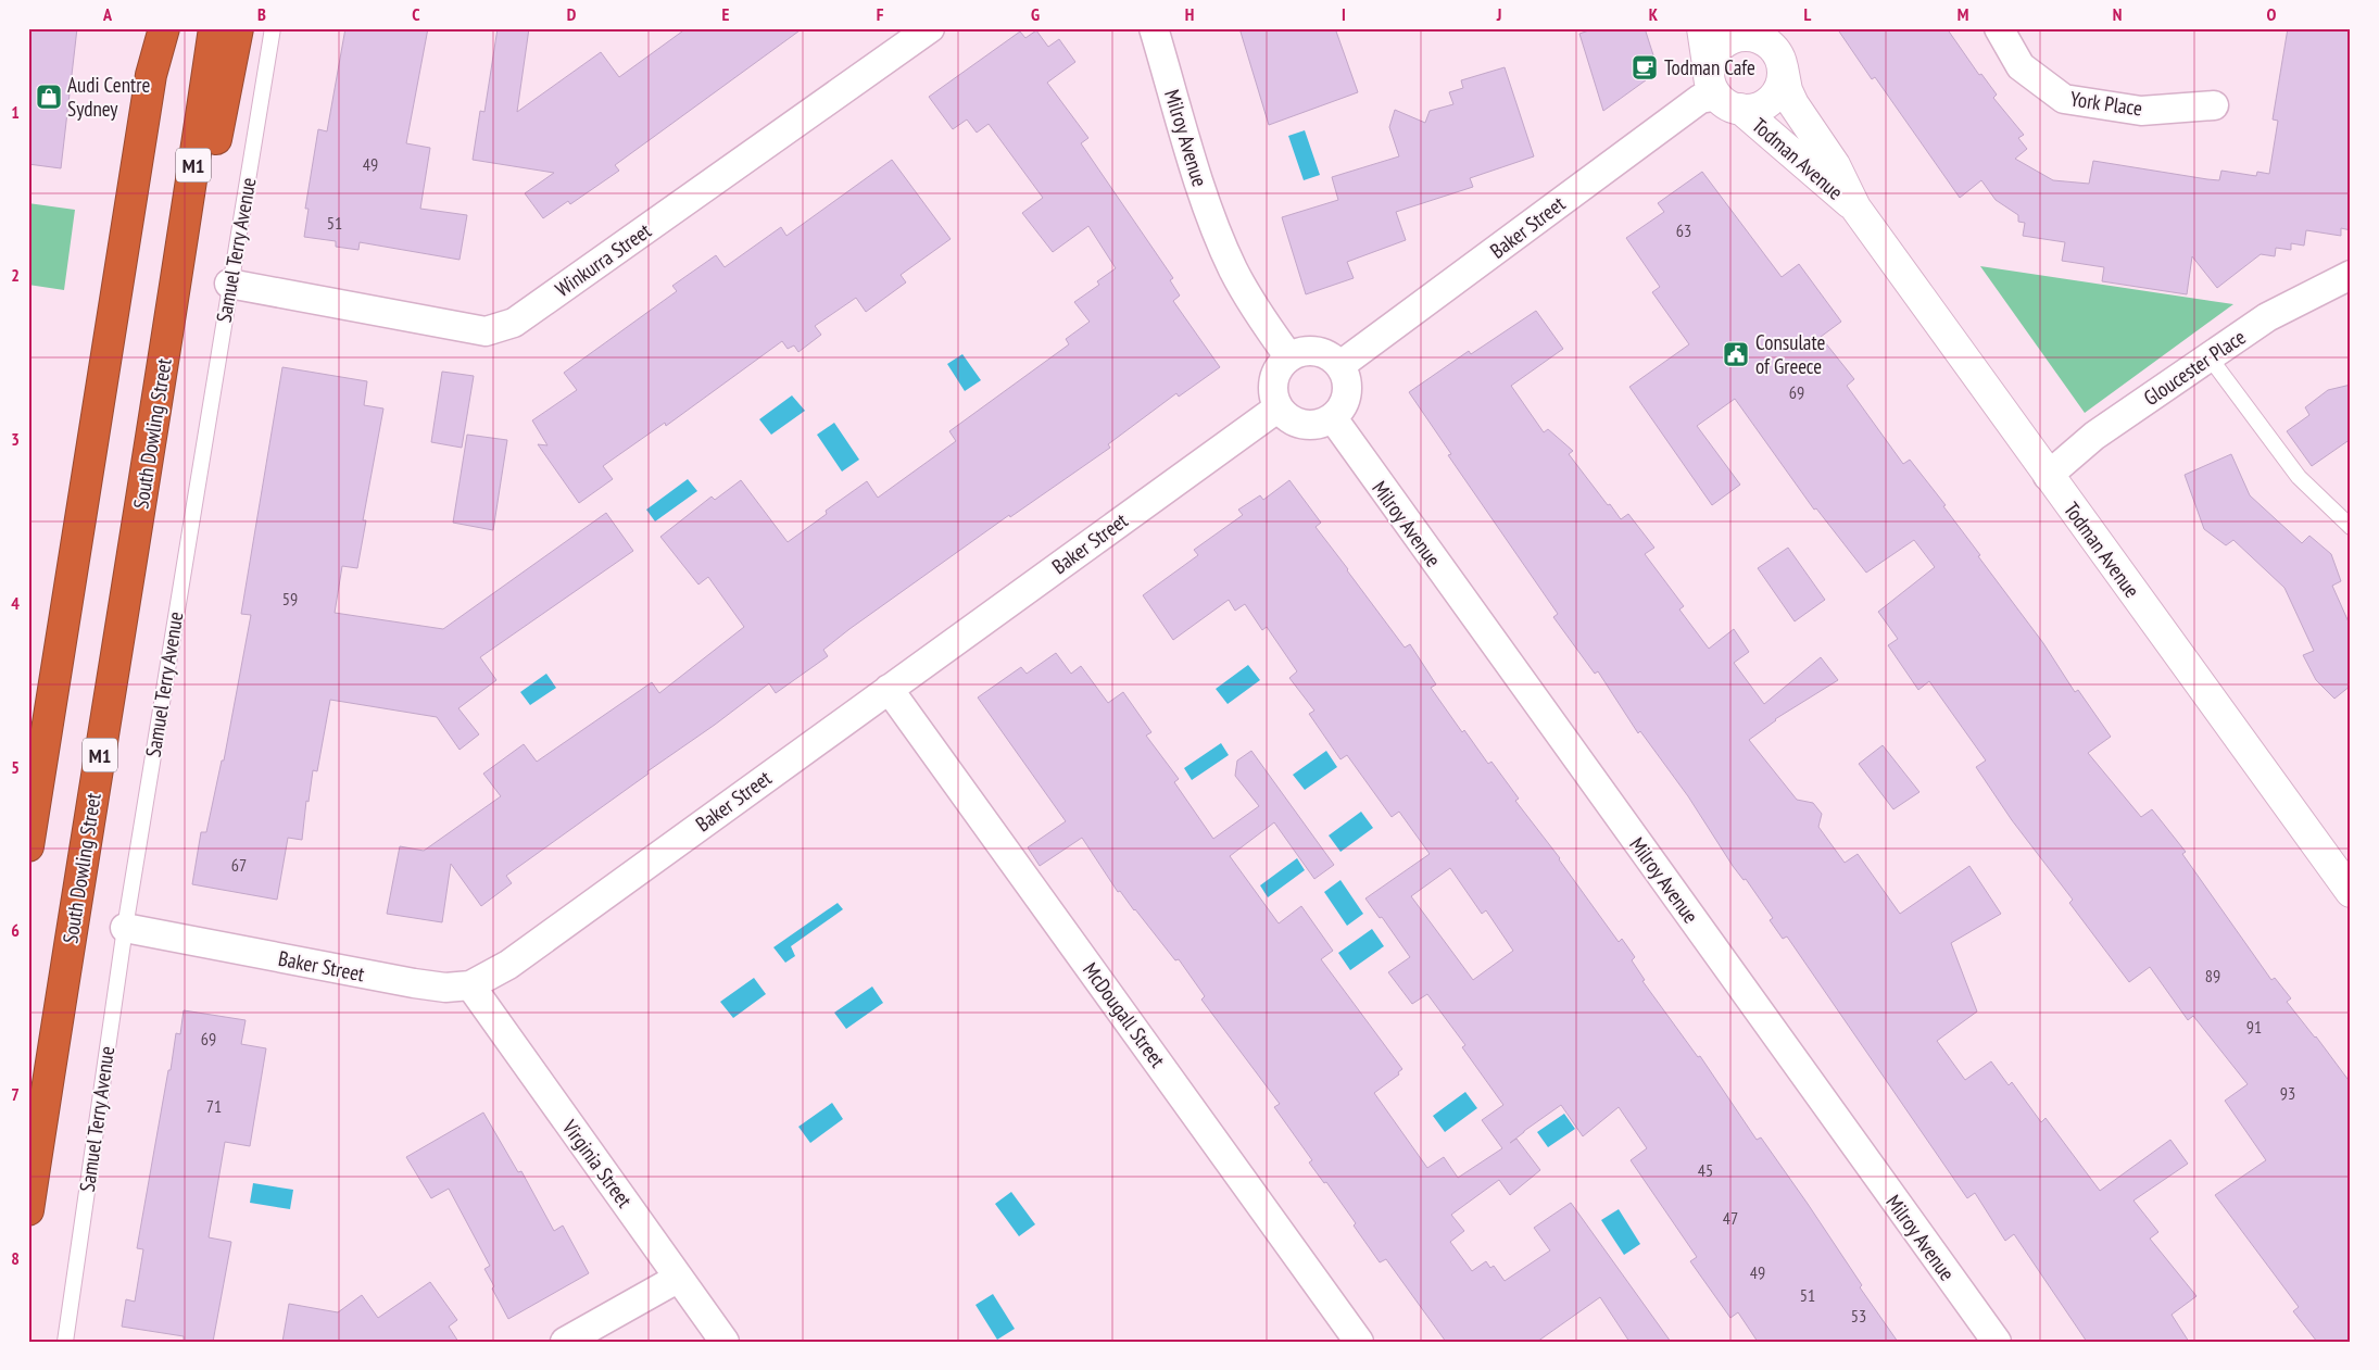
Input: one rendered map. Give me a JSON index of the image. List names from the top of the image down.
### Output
{
  "streets": {
    "highway": ["M1", "South Dowling Street"],
    "main road": ["Todman Avenue"],
    "street": [
      "York Place",
      "Milroy Avenue",
      "Baker Street",
      "Winkurra Street",
      "Gloucester Place",
      "McDougall Street",
      "Virginia Street"
    ],
    "lane": ["Samuel Terry Avenue"]
  },
  "crossings": [
    ["Milroy Avenue", "Baker Street"],
    ["Todman Avenue", "Baker Street"],
    ["Todman Avenue", "Gloucester Place"],
    ["M1", "South Dowling Street"],
    ["Baker Street", "Samuel Terry Avenue"],
    ["Baker Street", "McDougall Street"],
    ["Baker Street", "Virginia Street"],
    ["Samuel Terry Avenue", "Winkurra Street"]
  ],
  "places": {
    "cafe": ["Todman Cafe"],
    "shop": ["Audi Centre Sydney"],
    "public building": ["Consulate of Greece"]
  },
  "house_numbers": [
    "49",
    "51",
    "63",
    "69",
    "59",
    "67",
    "89",
    "91",
    "69",
    "93",
    "71",
    "45",
    "47",
    "49",
    "51",
    "53"
  ],
  "grid": {
    "columns": [
      "A",
      "B",
      "C",
      "D",
      "E",
      "F",
      "G",
      "H",
      "I",
      "J",
      "K",
      "L",
      "M",
      "N",
      "O"
    ],
    "rows": [
      "1",
      "2",
      "3",
      "4",
      "5",
      "6",
      "7",
      "8"
    ]
  }
}
